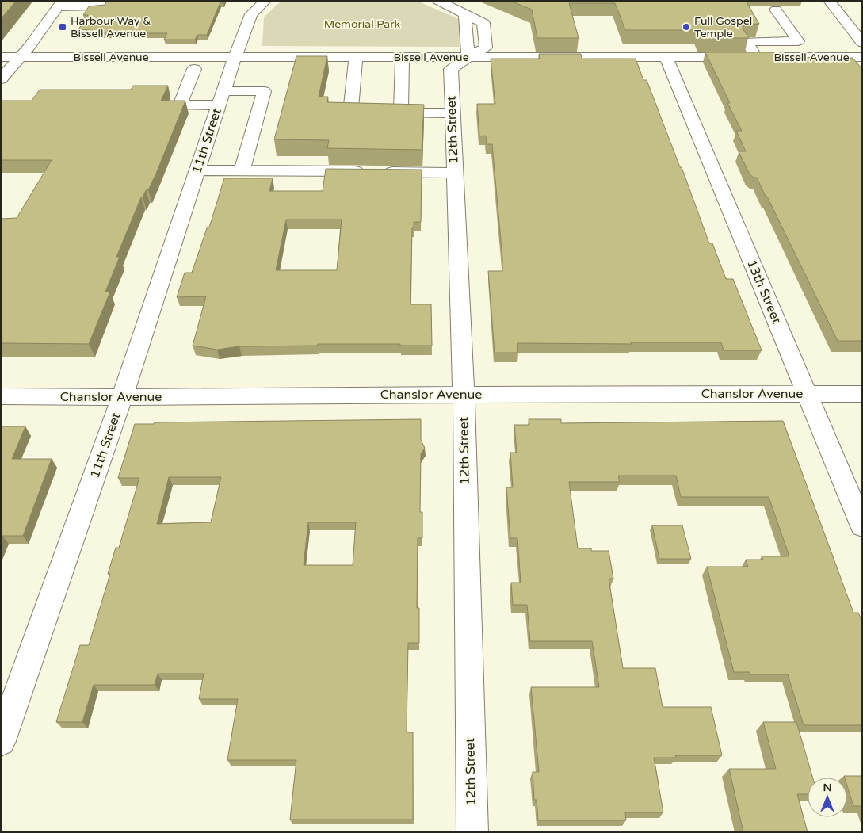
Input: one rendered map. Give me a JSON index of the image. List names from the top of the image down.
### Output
{
  "streets": {
    "street": [
      "Bissell Avenue",
      "12th Street",
      "11th Street",
      "13th Street",
      "Chanslor Avenue"
    ]
  },
  "crossings": [
    ["Bissell Avenue", "12th Street"],
    ["Bissell Avenue", "11th Street"],
    ["Bissell Avenue", "13th Street"],
    ["12th Street", "Chanslor Avenue"],
    ["11th Street", "Chanslor Avenue"],
    ["13th Street", "Chanslor Avenue"]
  ],
  "parks": ["Memorial Park"],
  "places": {
    "transit": ["Harbour Way & Bissell Avenue"],
    "other": ["Full Gospel Temple"]
  },
  "north": "top"
}
